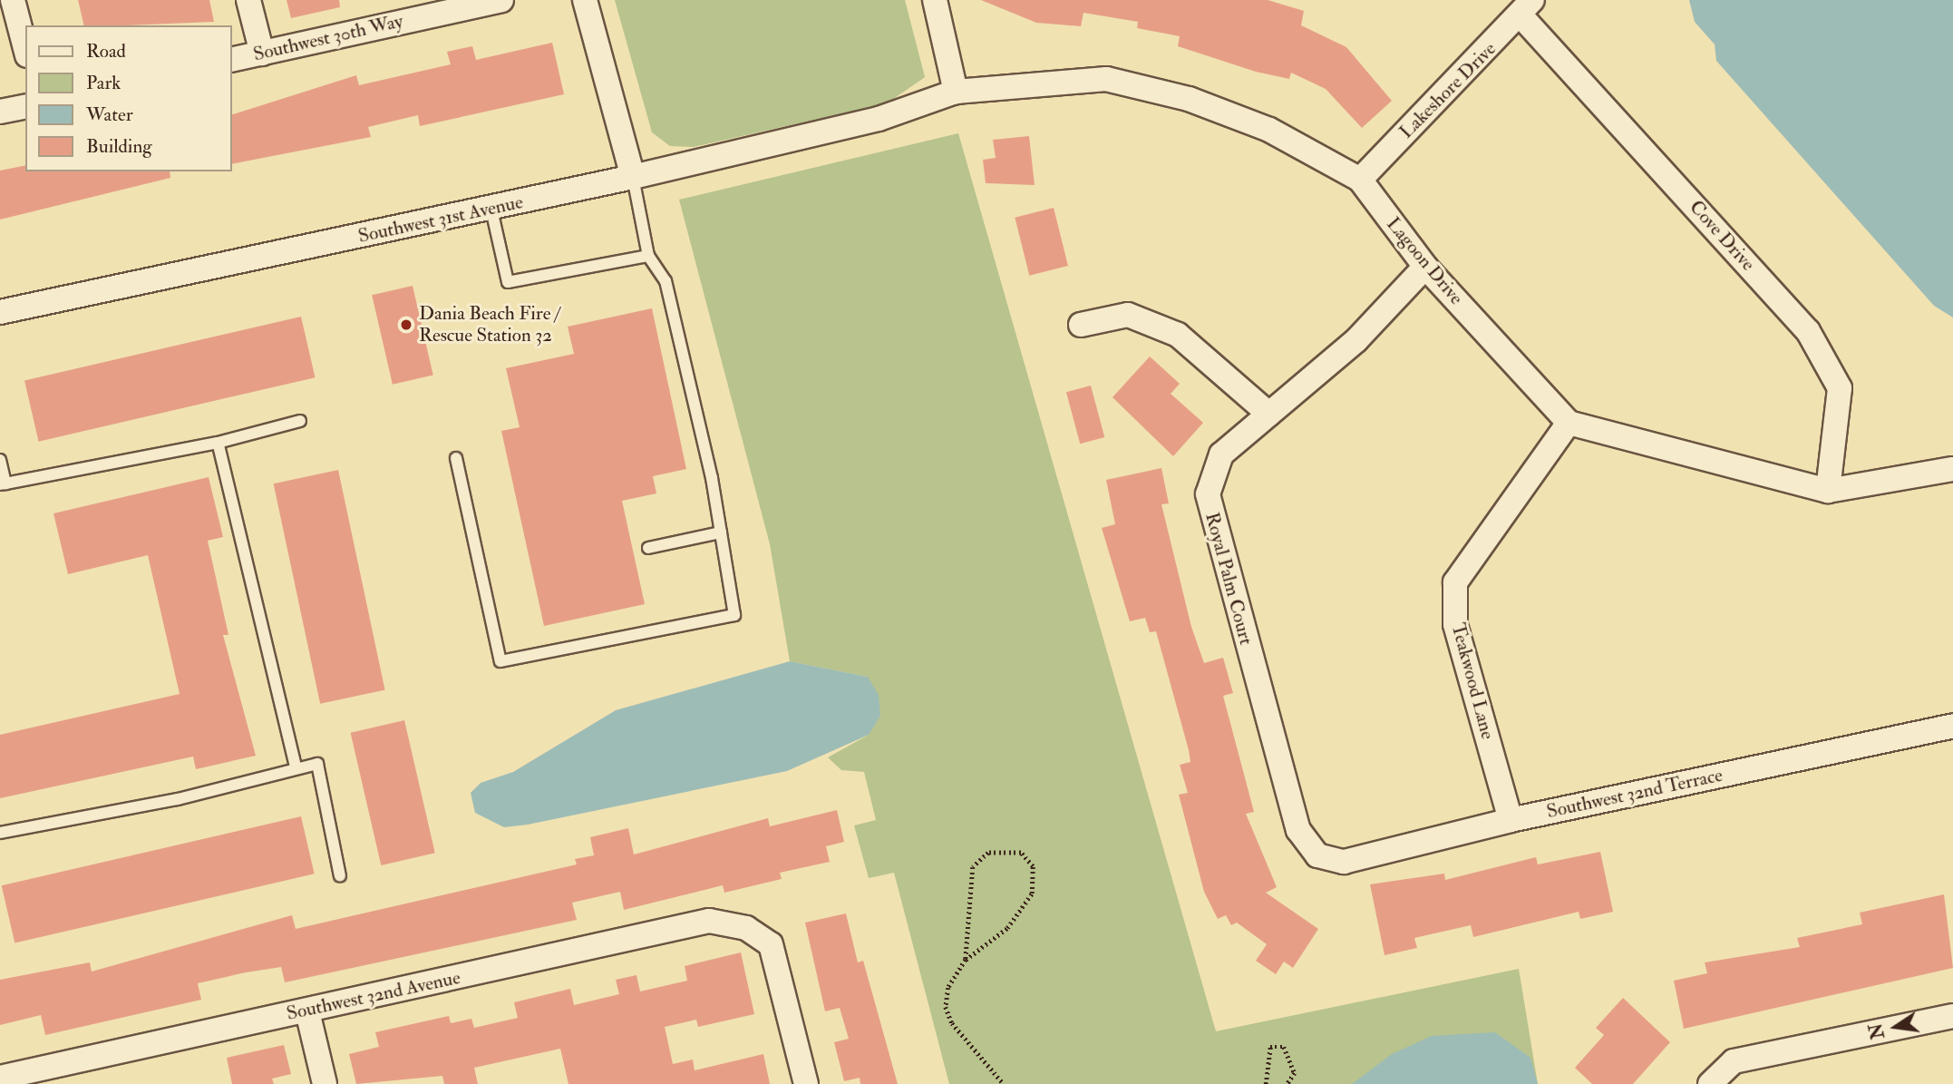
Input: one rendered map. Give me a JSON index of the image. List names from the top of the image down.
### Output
{
  "streets": {
    "street": [
      "Southwest 30th Way",
      "Lakeshore Drive",
      "Southwest 31st Avenue",
      "Cove Drive",
      "Lagoon Drive",
      "Royal Palm Court",
      "Teakwood Lane",
      "Southwest 32nd Terrace",
      "Southwest 32nd Avenue"
    ]
  },
  "crossings": [
    ["Lakeshore Drive", "Cove Drive"],
    ["Lakeshore Drive", "Lagoon Drive"],
    ["Southwest 31st Avenue", "Lagoon Drive"],
    ["Lagoon Drive", "Royal Palm Court"],
    ["Lagoon Drive", "Teakwood Lane"],
    ["Royal Palm Court", "Southwest 32nd Terrace"],
    ["Teakwood Lane", "Southwest 32nd Terrace"]
  ],
  "places": ["Dania Beach Fire / Rescue Station 32"],
  "legend": [
    "Road",
    "Park",
    "Water",
    "Building"
  ],
  "north": "left"
}
